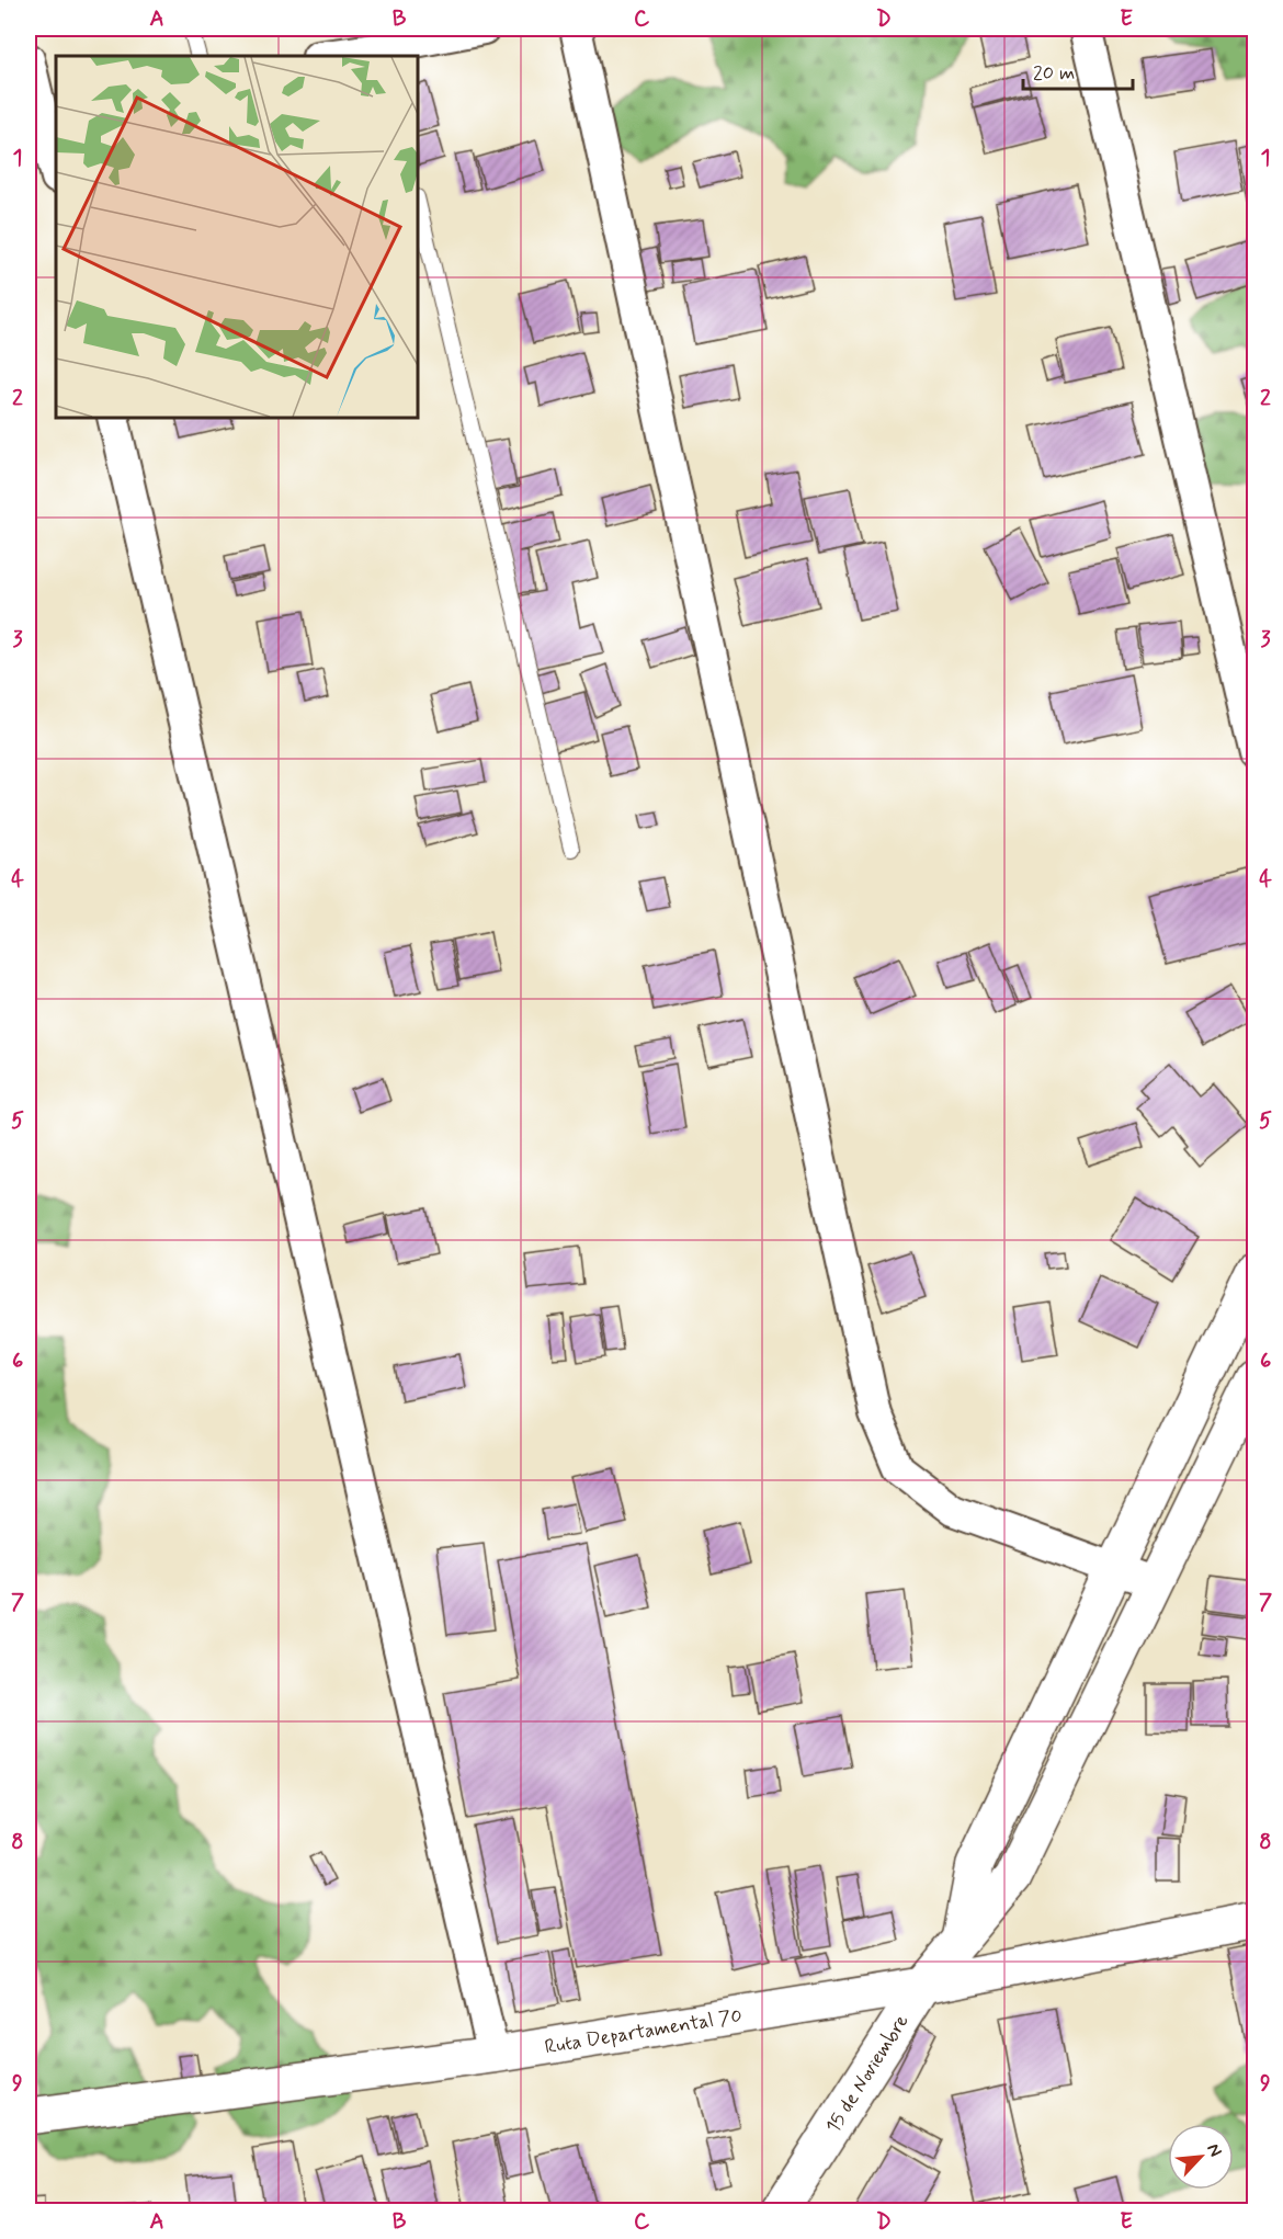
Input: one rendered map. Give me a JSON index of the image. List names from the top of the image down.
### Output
{
  "streets": {
    "street": ["Ruta Departamental 70", "15 de Noviembre"]
  },
  "crossings": [
    ["Ruta Departamental 70", "15 de Noviembre"]
  ],
  "scale_bar": "20 m",
  "north": "top right",
  "grid": {
    "columns": [
      "A",
      "B",
      "C",
      "D",
      "E"
    ],
    "rows": [
      "1",
      "2",
      "3",
      "4",
      "5",
      "6",
      "7",
      "8",
      "9"
    ]
  }
}
